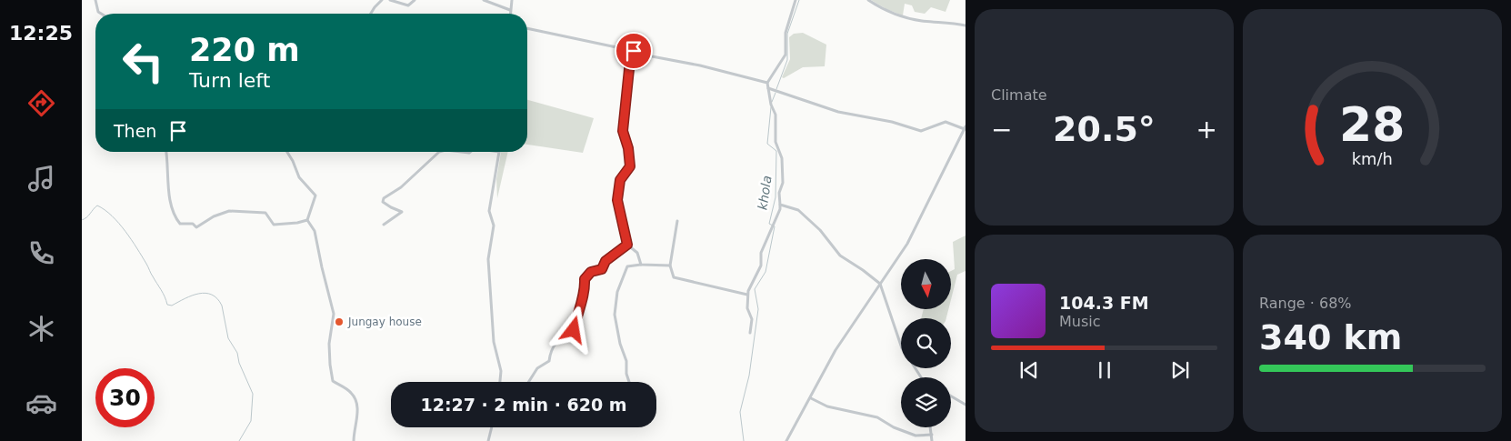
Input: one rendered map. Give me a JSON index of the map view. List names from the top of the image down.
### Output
{
  "water": ["khola"],
  "places": ["Jungay house"],
  "north": "bottom",
  "page": {
    "tabs": "12:25",
    "tile": [
      "Climate",
      ["Range · 68%", "340 km"]
    ],
    "turn": ["220 m", "Turn left"],
    "then": "Then",
    "heat": ["−", "20.5°", "+"],
    "song": ["104.3 FM", "Music"],
    "limit": "30",
    "trip": "12:27 · 2 min · 620 m",
    "gauge": ["28", "km/h"]
  }
}
